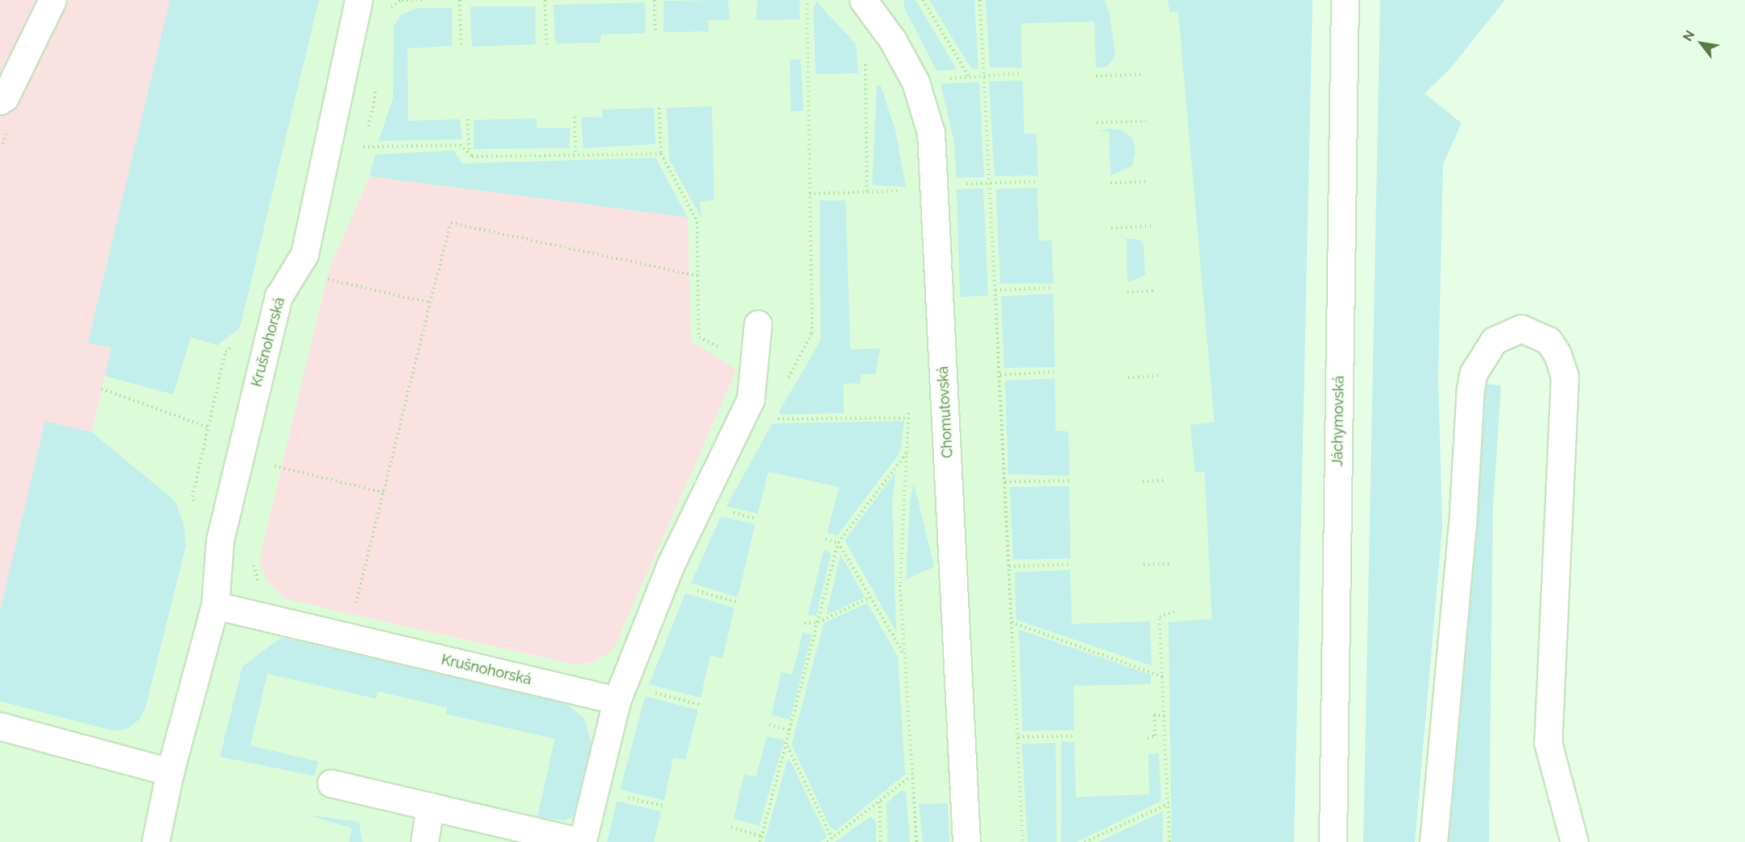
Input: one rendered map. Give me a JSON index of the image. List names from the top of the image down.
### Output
{
  "streets": {
    "street": ["Krušnohorská", "Chomutovská", "Jáchymovská"]
  },
  "north": "top left"
}
